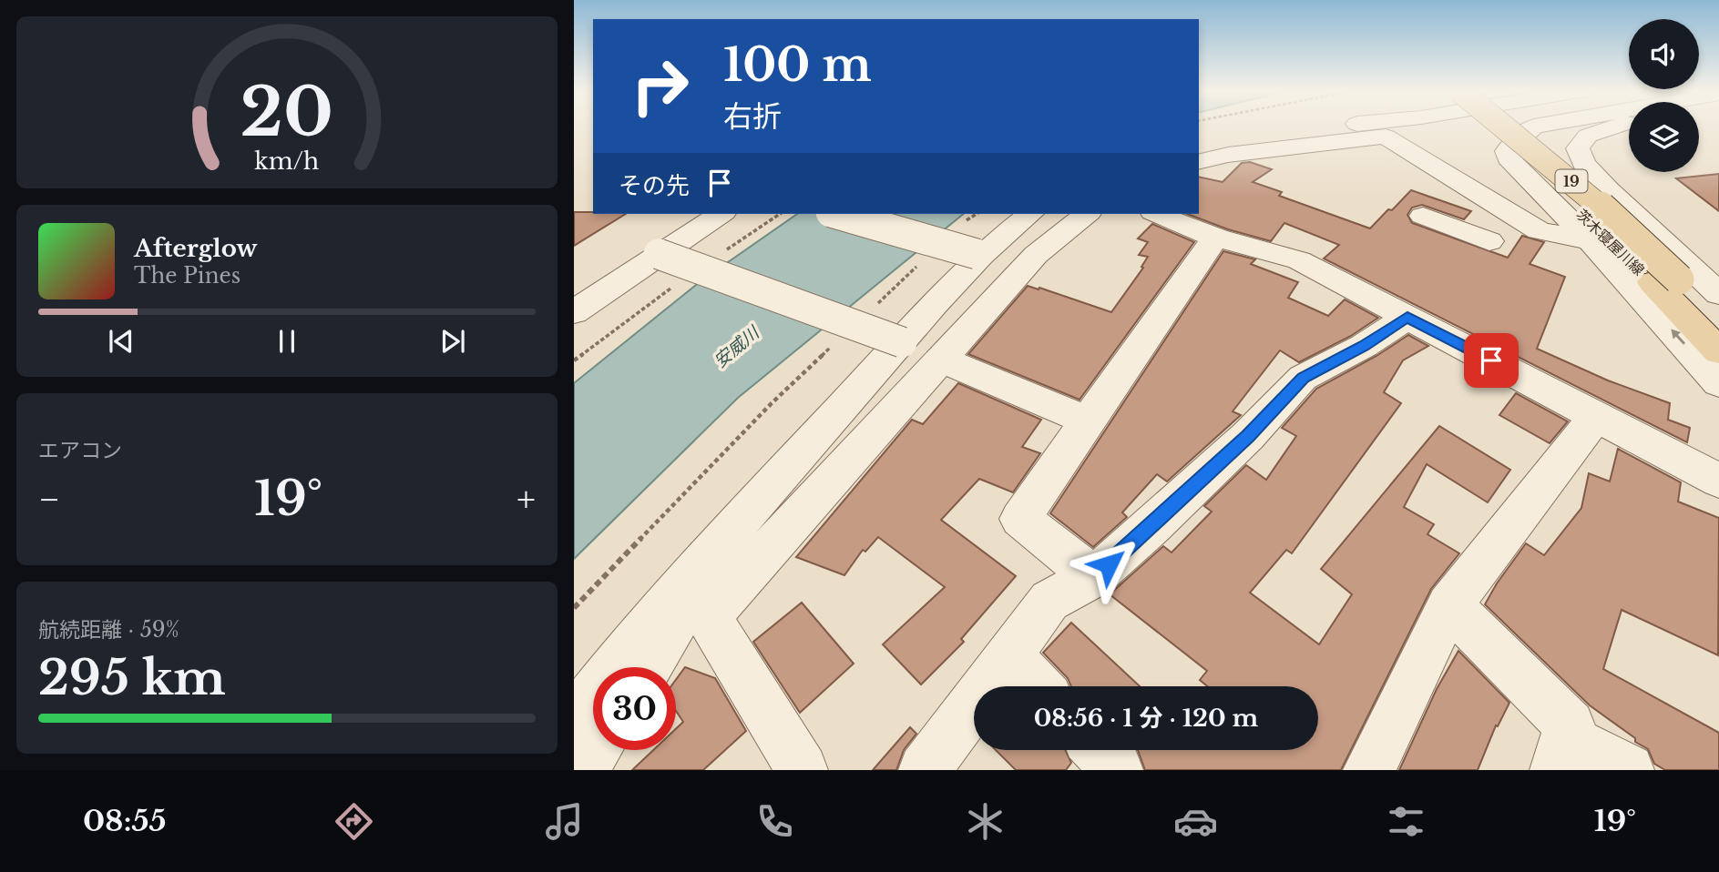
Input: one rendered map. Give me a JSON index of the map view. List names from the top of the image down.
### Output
{
  "streets": {
    "main road": ["19", "茨木寝屋川線"]
  },
  "water": ["安威川"],
  "page": {
    "turn": ["100 m", "右折"],
    "then": "その先",
    "song": ["Afterglow", "The Pines"],
    "tile": [
      "エアコン",
      ["航続距離 · 59%", "295 km"]
    ],
    "heat": ["−", "19°", "+"],
    "limit": "30",
    "trip": "08:56 · 1 分 · 120 m",
    "tabs": ["08:55", "19°"],
    "gauge": ["20", "km/h"]
  }
}
